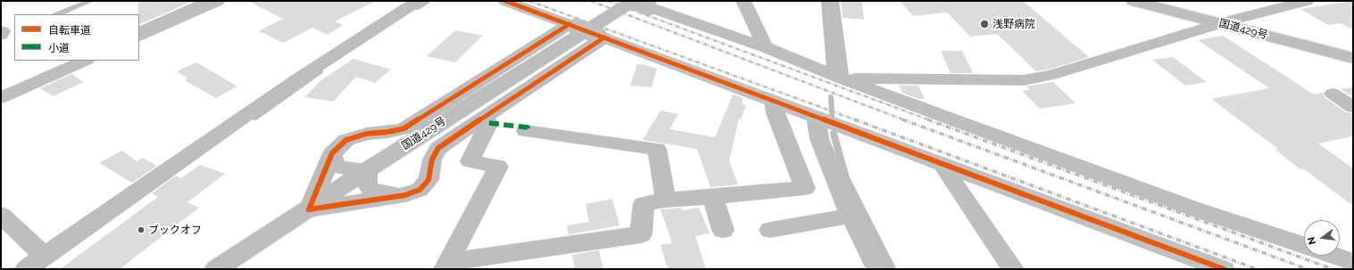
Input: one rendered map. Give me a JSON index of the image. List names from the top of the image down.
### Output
{
  "streets": {
    "highway": ["国道429号"]
  },
  "places": ["浅野病院", "ブックオフ"],
  "legend": ["自転車道", "小道"],
  "north": "left"
}
